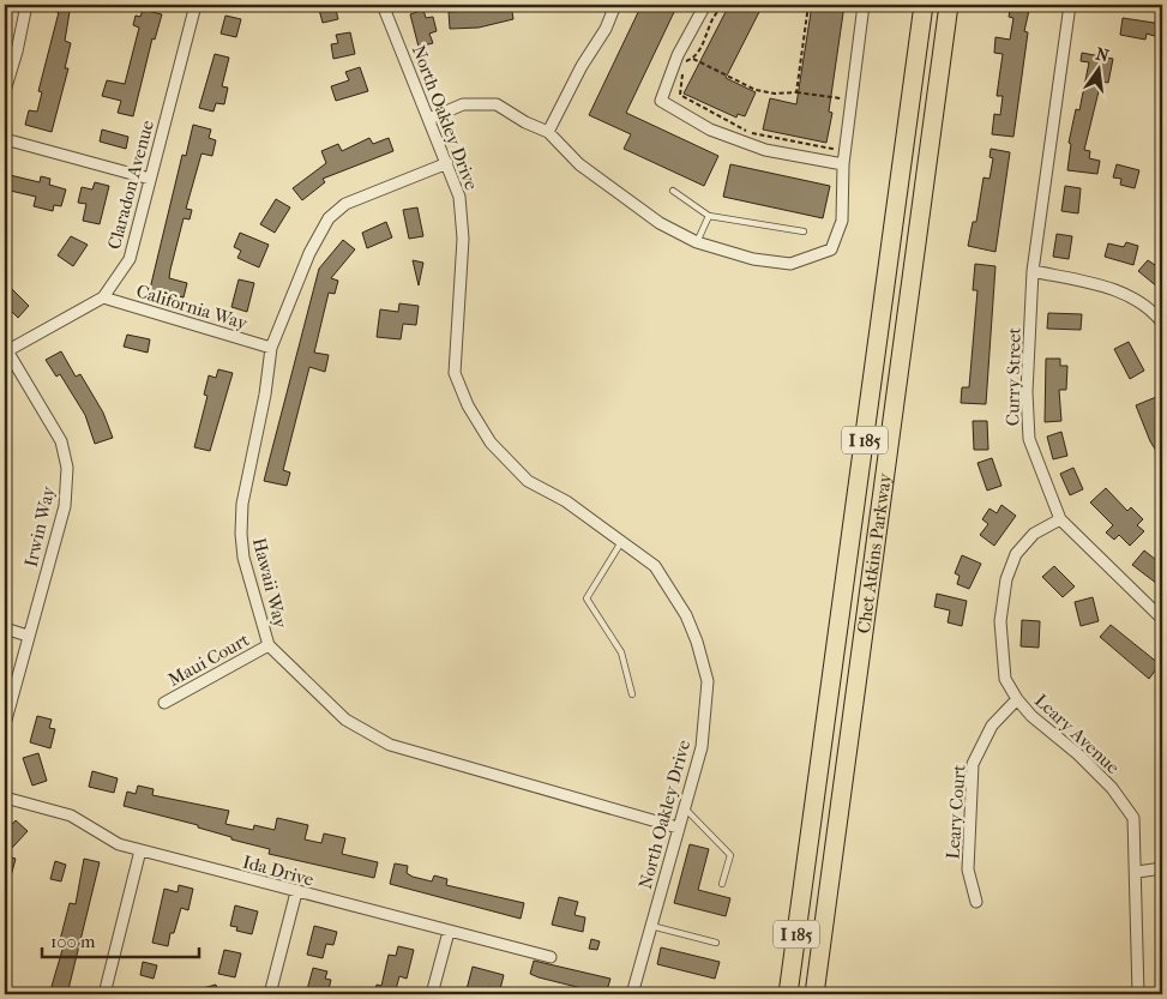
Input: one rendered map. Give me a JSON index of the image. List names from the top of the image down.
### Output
{
  "streets": {
    "highway": ["I 185", "Chet Atkins Parkway"],
    "street": [
      "North Oakley Drive",
      "Claradon Avenue",
      "California Way",
      "Curry Street",
      "Irwin Way",
      "Hawaii Way",
      "Maui Court",
      "Leary Avenue",
      "Leary Court",
      "Ida Drive"
    ]
  },
  "crossings": [
    ["North Oakley Drive", "Hawaii Way"],
    ["Claradon Avenue", "California Way"],
    ["Claradon Avenue", "Irwin Way"],
    ["California Way", "Hawaii Way"],
    ["Curry Street", "Leary Avenue"],
    ["Hawaii Way", "Maui Court"],
    ["Leary Avenue", "Leary Court"]
  ],
  "scale_bar": "100 m",
  "north": "top"
}
